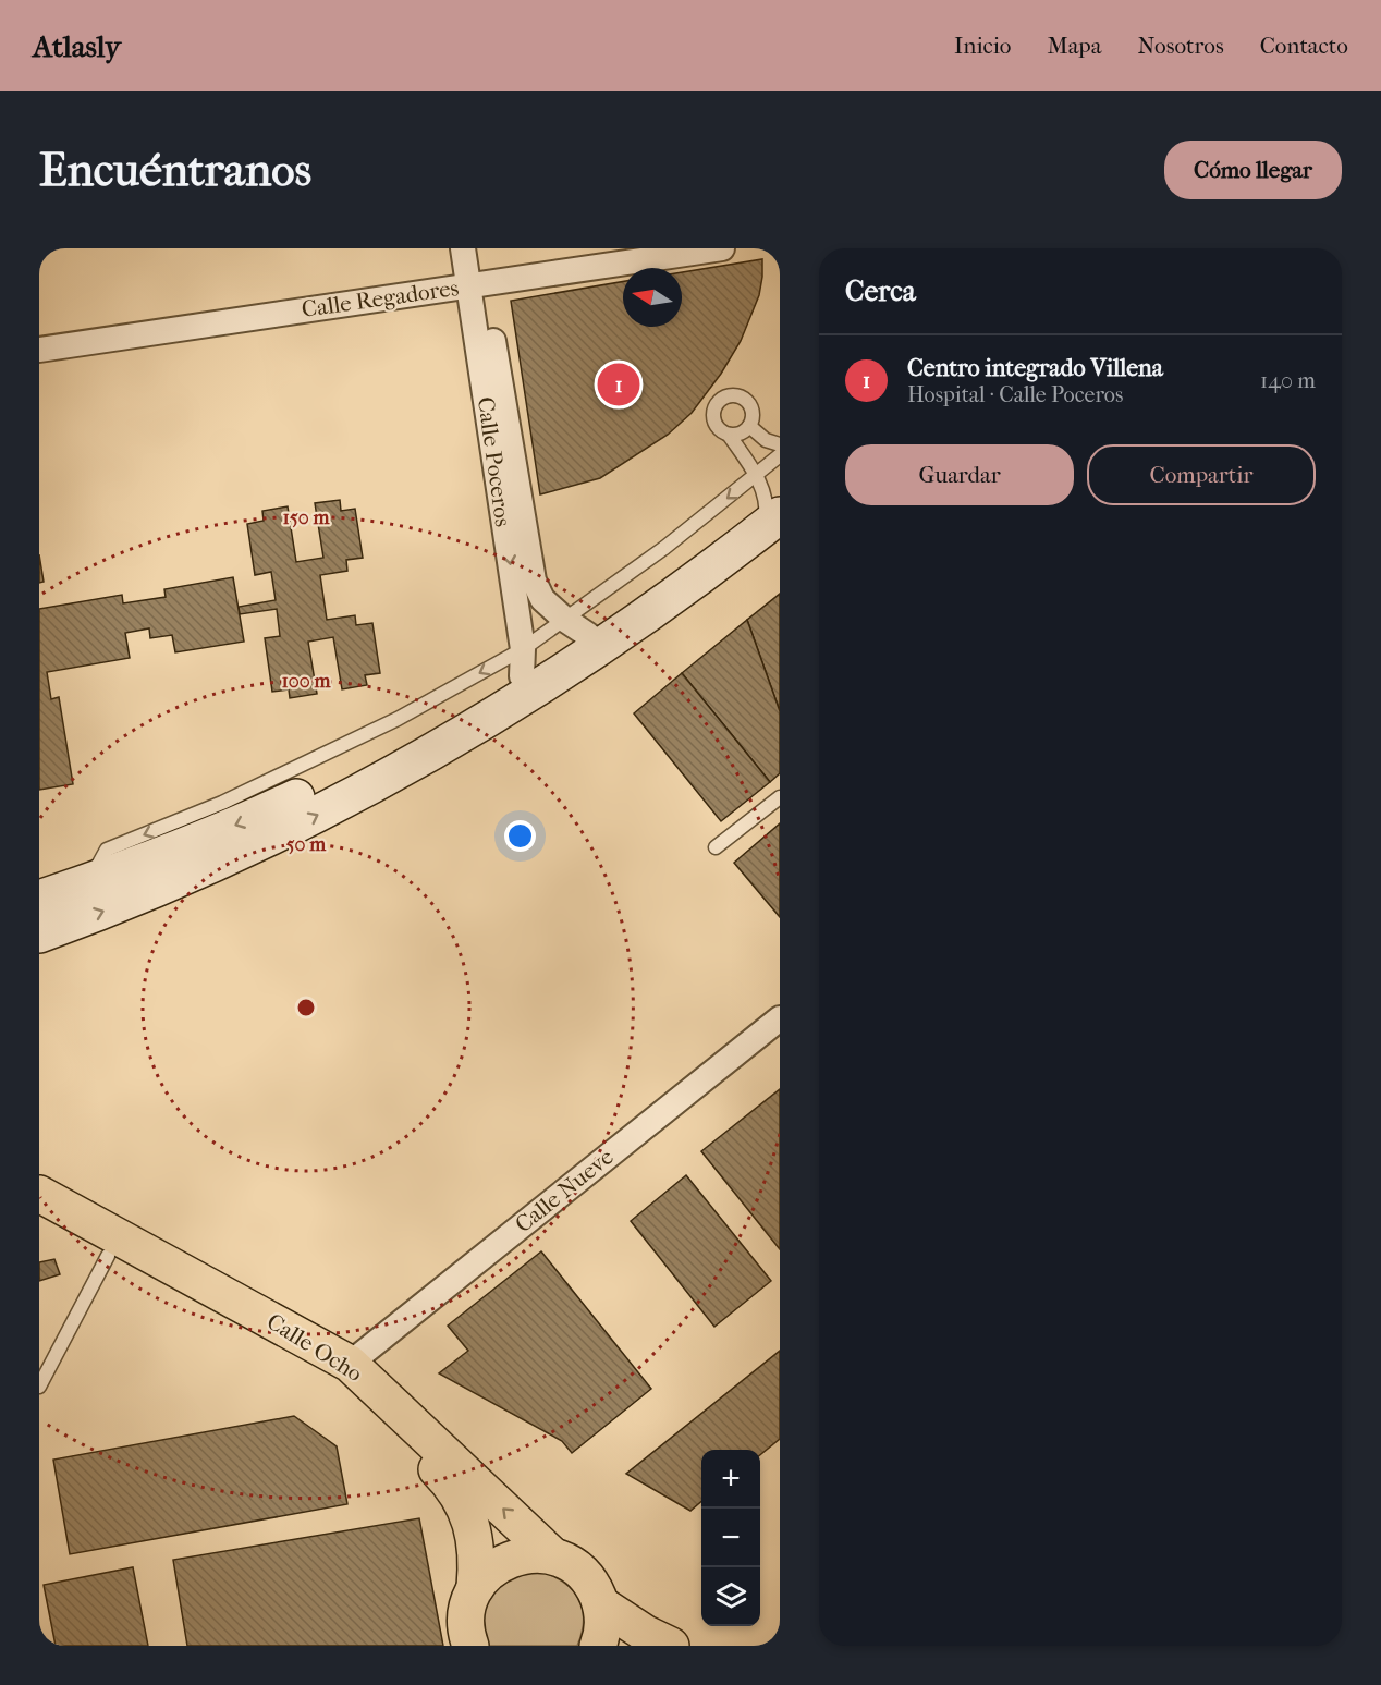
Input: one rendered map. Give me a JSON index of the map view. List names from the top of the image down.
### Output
{
  "streets": {
    "main road": ["Calle Ocho"],
    "street": ["Calle Regadores", "Calle Poceros", "Calle Nueve"]
  },
  "crossings": [
    ["Calle Regadores", "Calle Poceros"],
    ["Calle Nueve", "Calle Ocho"]
  ],
  "north": "left",
  "page": {
    "header": "Atlasly",
    "nav": [
      "Inicio",
      "Mapa",
      "Nosotros",
      "Contacto"
    ],
    "buttons": [
      "Cómo llegar",
      ["Guardar", "Compartir"]
    ],
    "title": "Encuéntranos",
    "heading": "Cerca",
    "list": [
      {
        "mark": "1",
        "name": "Centro integrado Villena",
        "note": "Hospital · Calle Poceros",
        "value": "140 m"
      }
    ],
    "pins": "1",
    "map_buttons": ["+", "−"]
  },
  "rings": ["150 m", "100 m", "50 m"]
}
